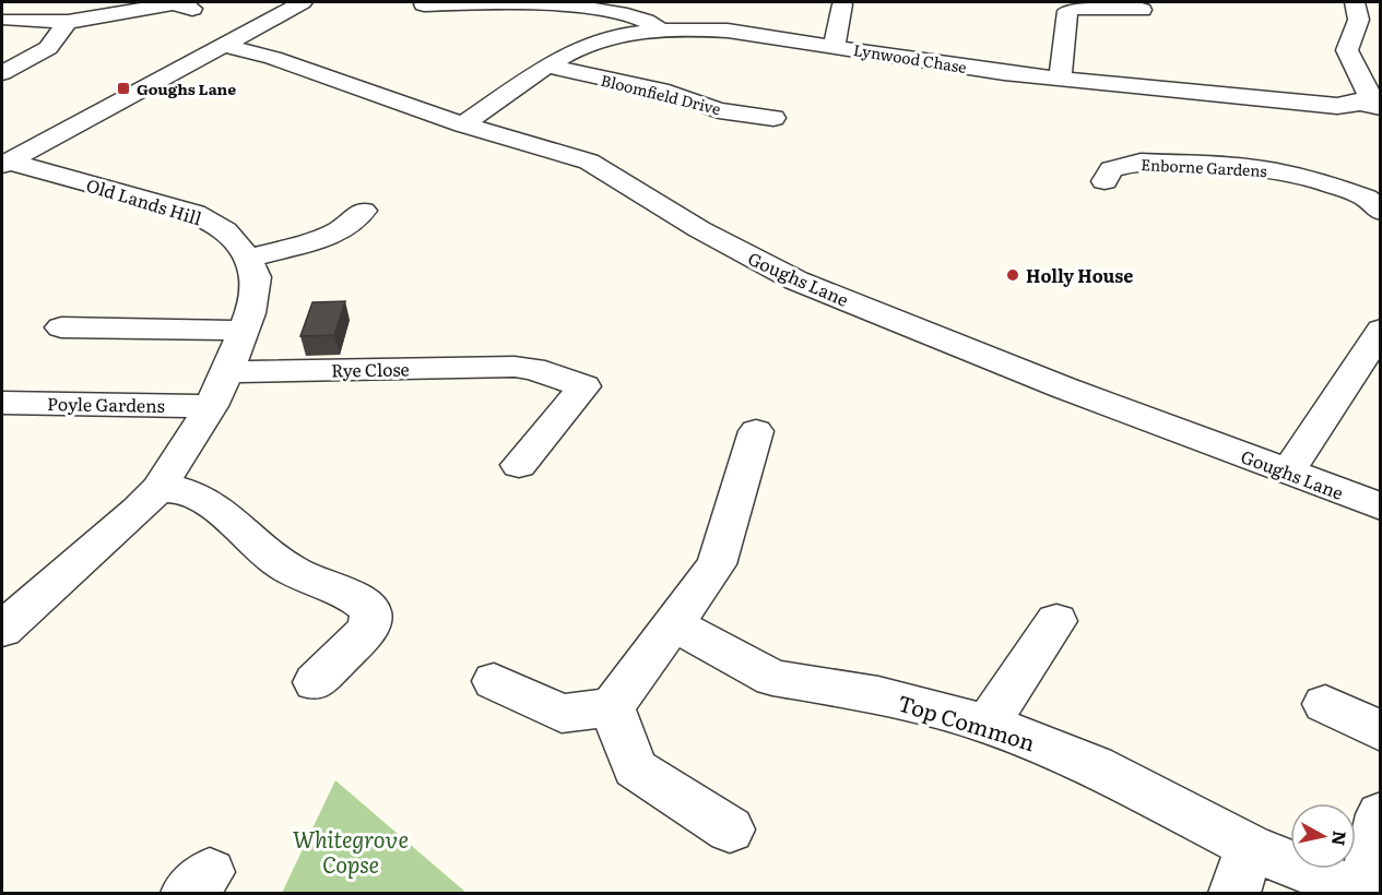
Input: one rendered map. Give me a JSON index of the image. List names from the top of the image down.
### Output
{
  "streets": {
    "street": [
      "Lynwood Chase",
      "Bloomfield Drive",
      "Enborne Gardens",
      "Old Lands Hill",
      "Goughs Lane",
      "Rye Close",
      "Poyle Gardens",
      "Top Common"
    ]
  },
  "crossings": [
    ["Lynwood Chase", "Bloomfield Drive"],
    ["Lynwood Chase", "Goughs Lane"],
    ["Old Lands Hill", "Rye Close"],
    ["Old Lands Hill", "Poyle Gardens"]
  ],
  "parks": ["Whitegrove Copse"],
  "places": {
    "transit": ["Goughs Lane"],
    "other": ["Holly House"]
  },
  "north": "right"
}
